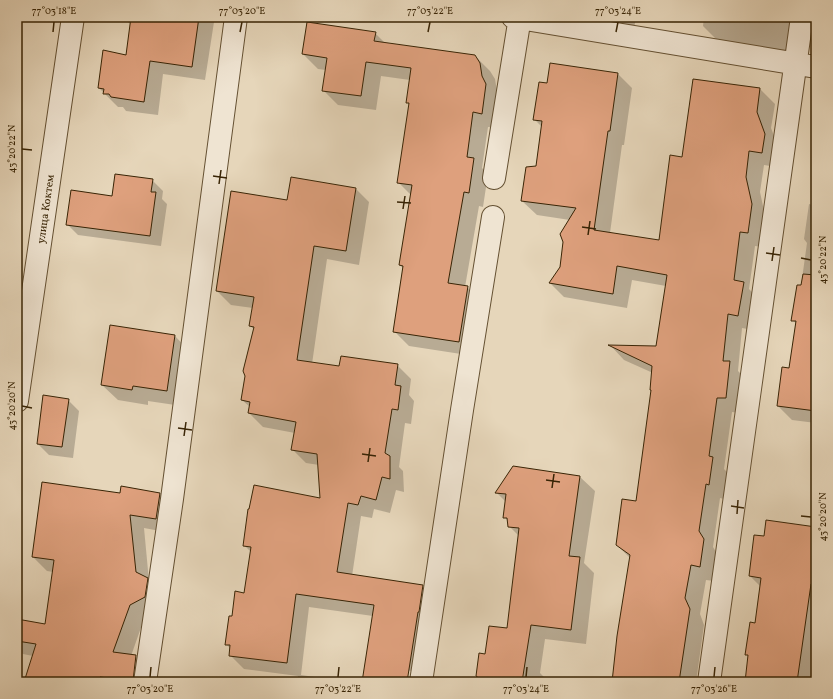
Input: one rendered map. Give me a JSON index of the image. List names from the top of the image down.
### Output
{
  "streets": {
    "street": ["улица Коктем"]
  },
  "coordinates": [
    "77°03'18\"E",
    "77°03'20\"E",
    "77°03'22\"E",
    "77°03'24\"E",
    "43°20'22\"N",
    "43°20'20\"N",
    "77°03'26\"E"
  ]
}
